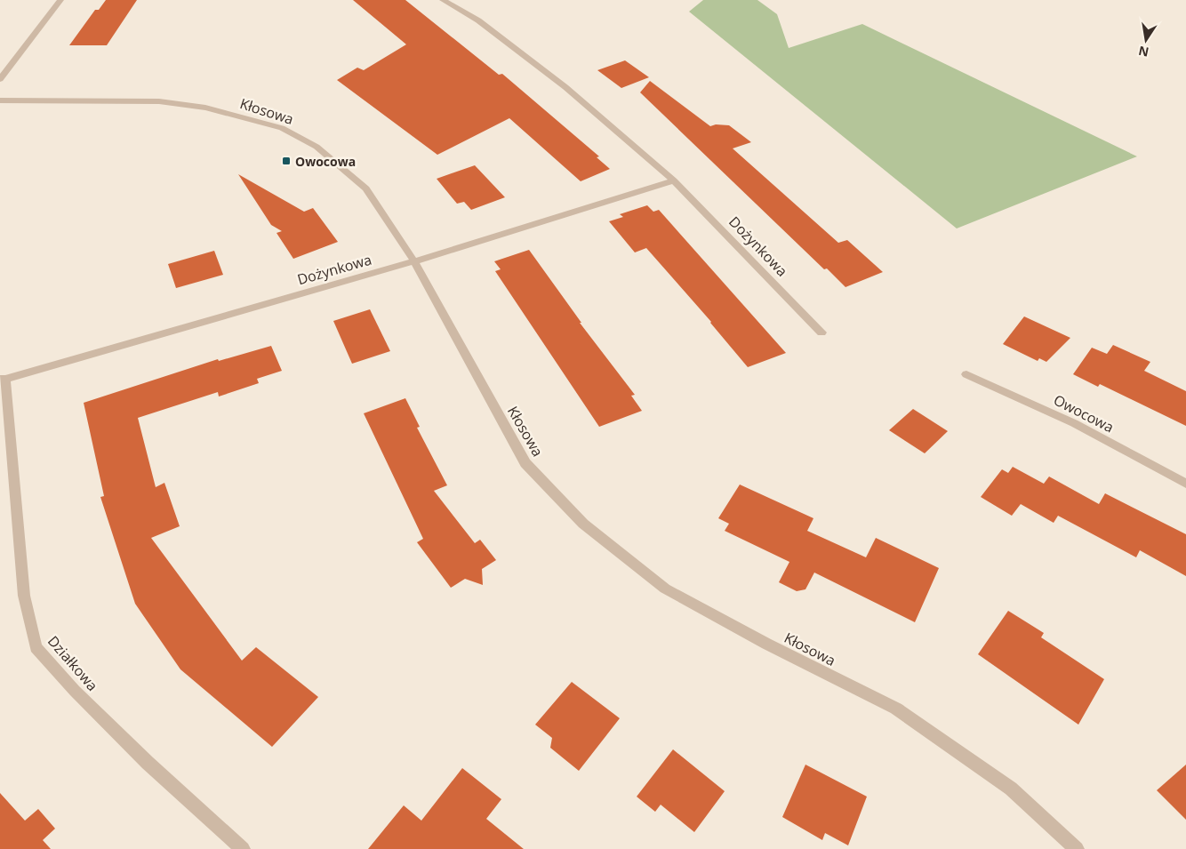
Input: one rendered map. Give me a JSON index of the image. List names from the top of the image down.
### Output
{
  "streets": {
    "street": [
      "Kłosowa",
      "Dożynkowa",
      "Owocowa",
      "Działkowa"
    ]
  },
  "crossings": [
    ["Kłosowa", "Dożynkowa"],
    ["Dożynkowa", "Działkowa"]
  ],
  "places": {
    "transit": ["Owocowa"]
  },
  "north": "bottom"
}
